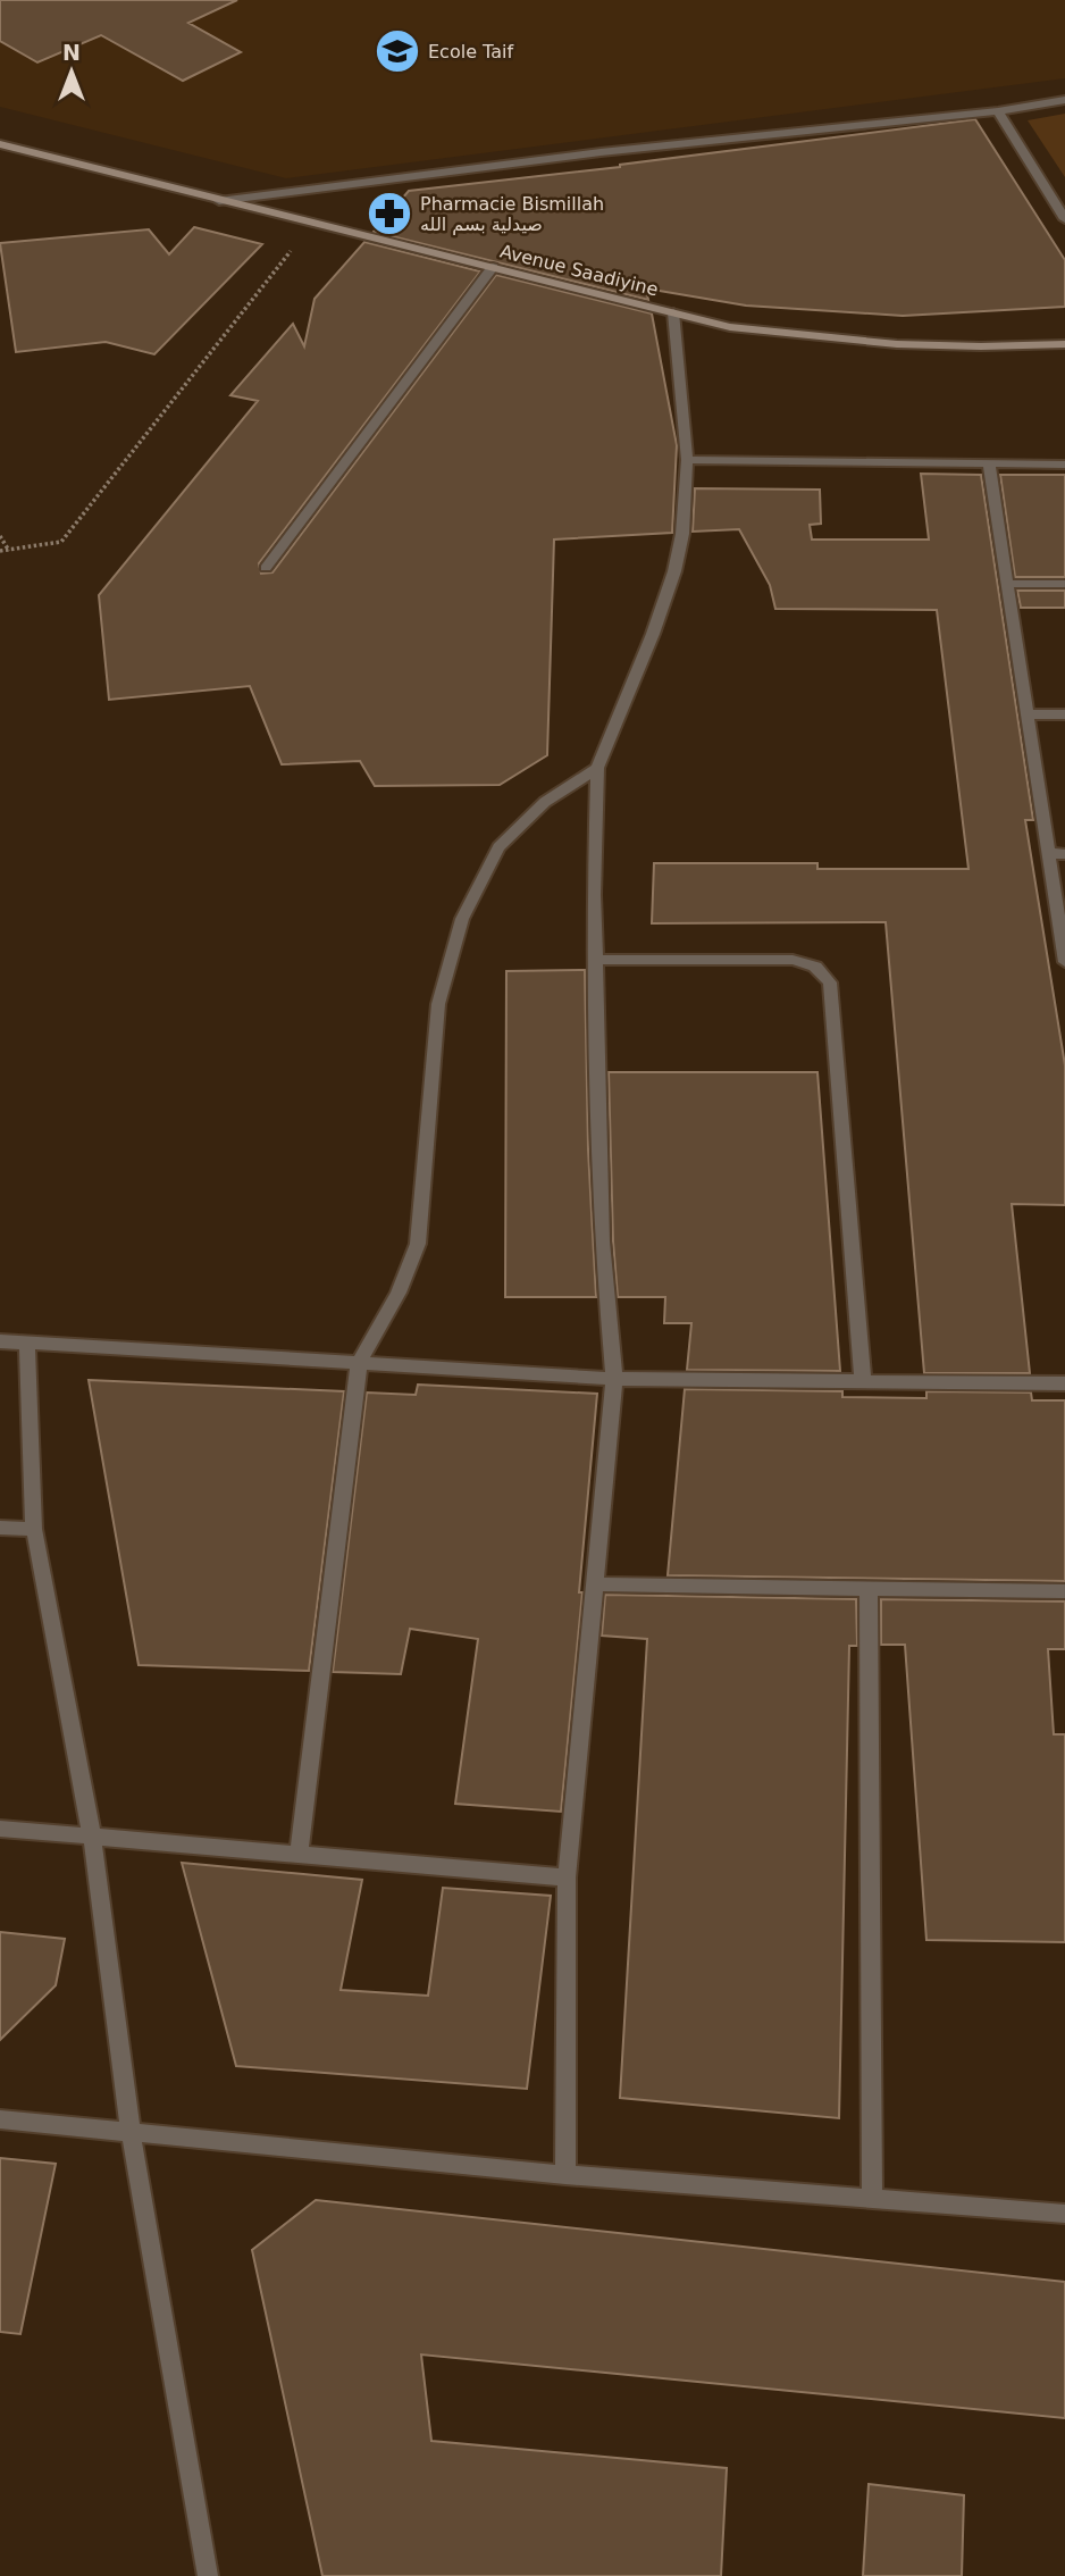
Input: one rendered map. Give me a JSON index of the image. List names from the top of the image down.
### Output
{
  "streets": {
    "main road": ["Avenue Saadiyine"]
  },
  "places": {
    "school or university": ["Ecole Taif"],
    "pharmacy": ["Pharmacie Bismillah صيدلية بسم الله"]
  },
  "north": "top"
}
